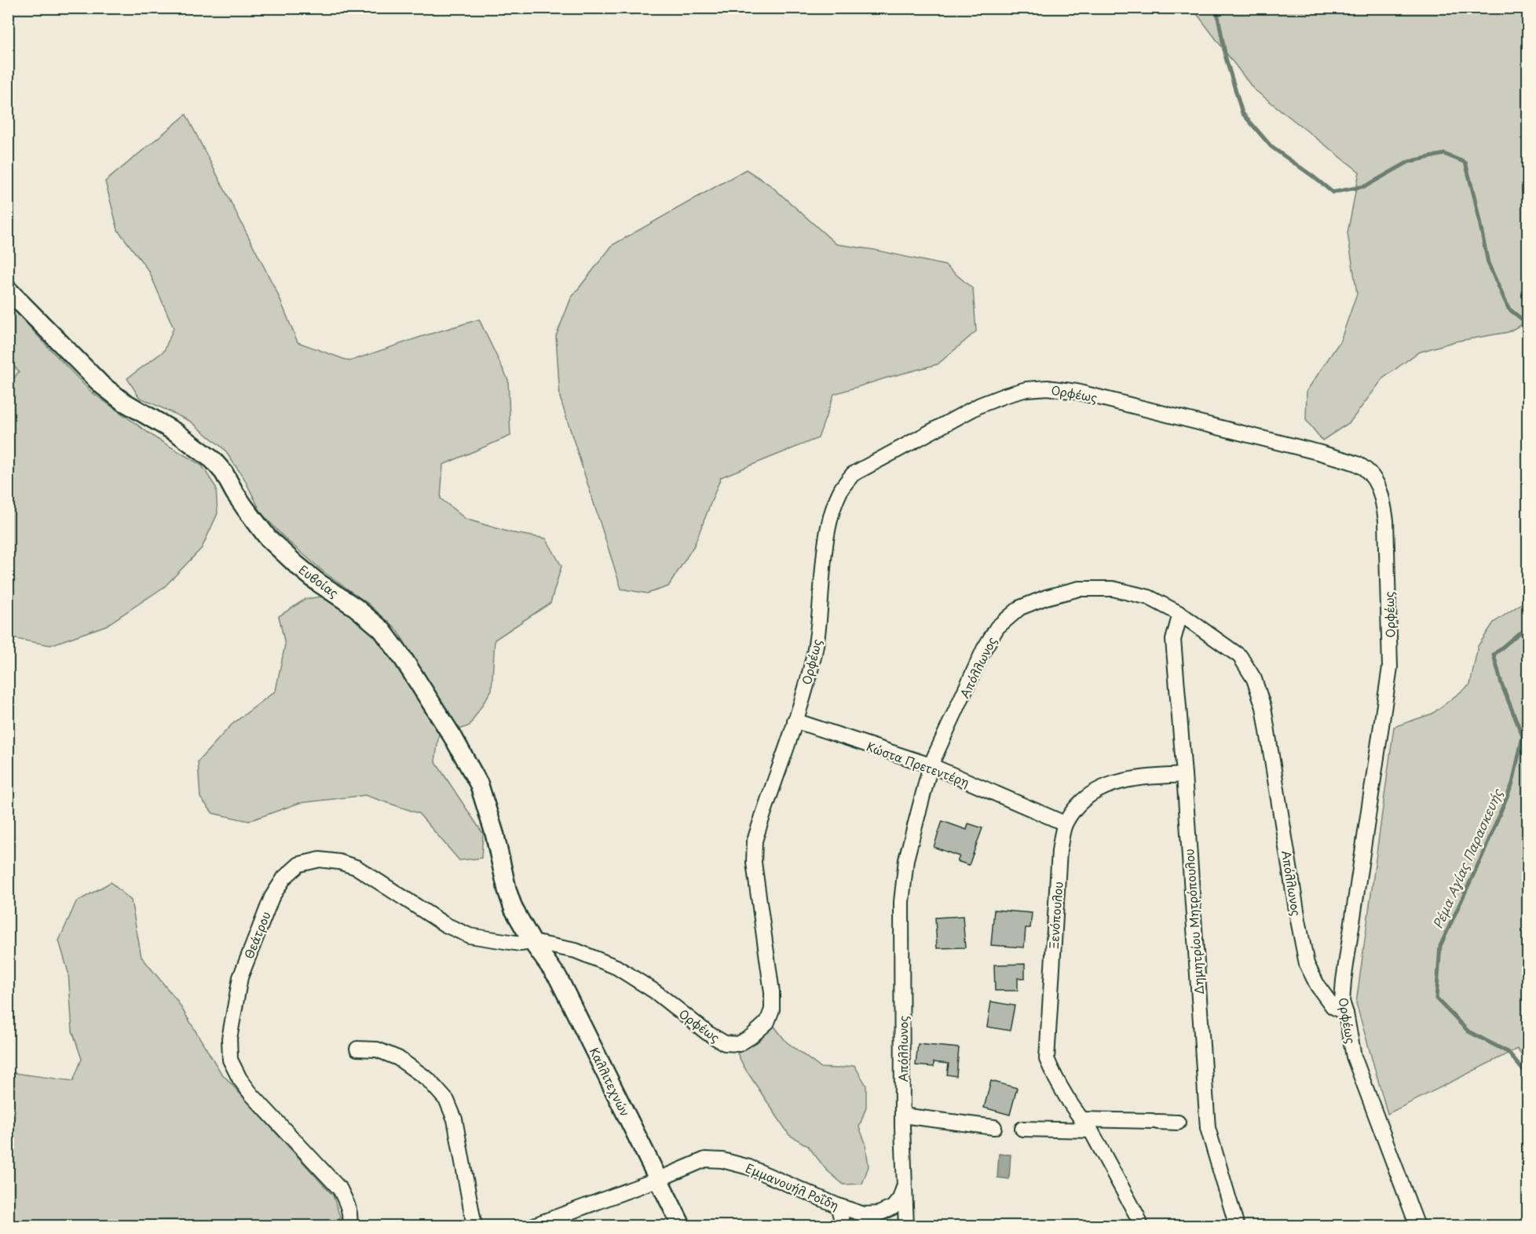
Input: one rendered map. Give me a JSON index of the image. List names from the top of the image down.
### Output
{
  "streets": {
    "street": [
      "Ορφέως",
      "Ευβοίας",
      "Απόλλωνος",
      "Κώστα Πρετεντέρη",
      "Ξενόπουλου",
      "Δημητρίου Μητρόπουλου",
      "Θεάτρου",
      "Καλλιτεχνών",
      "Εμμανουήλ Ροΐδη"
    ]
  },
  "crossings": [
    ["Ορφέως", "Ευβοίας"],
    ["Ορφέως", "Απόλλωνος"],
    ["Ορφέως", "Κώστα Πρετεντέρη"],
    ["Ορφέως", "Θεάτρου"],
    ["Ορφέως", "Καλλιτεχνών"],
    ["Ευβοίας", "Θεάτρου"],
    ["Ευβοίας", "Καλλιτεχνών"],
    ["Απόλλωνος", "Κώστα Πρετεντέρη"],
    ["Απόλλωνος", "Δημητρίου Μητρόπουλου"],
    ["Απόλλωνος", "Εμμανουήλ Ροΐδη"],
    ["Κώστα Πρετεντέρη", "Ξενόπουλου"],
    ["Ξενόπουλου", "Δημητρίου Μητρόπουλου"],
    ["Θεάτρου", "Καλλιτεχνών"],
    ["Καλλιτεχνών", "Εμμανουήλ Ροΐδη"]
  ],
  "water": ["Ρέμα Αγίας Παρασκευής"]
}
